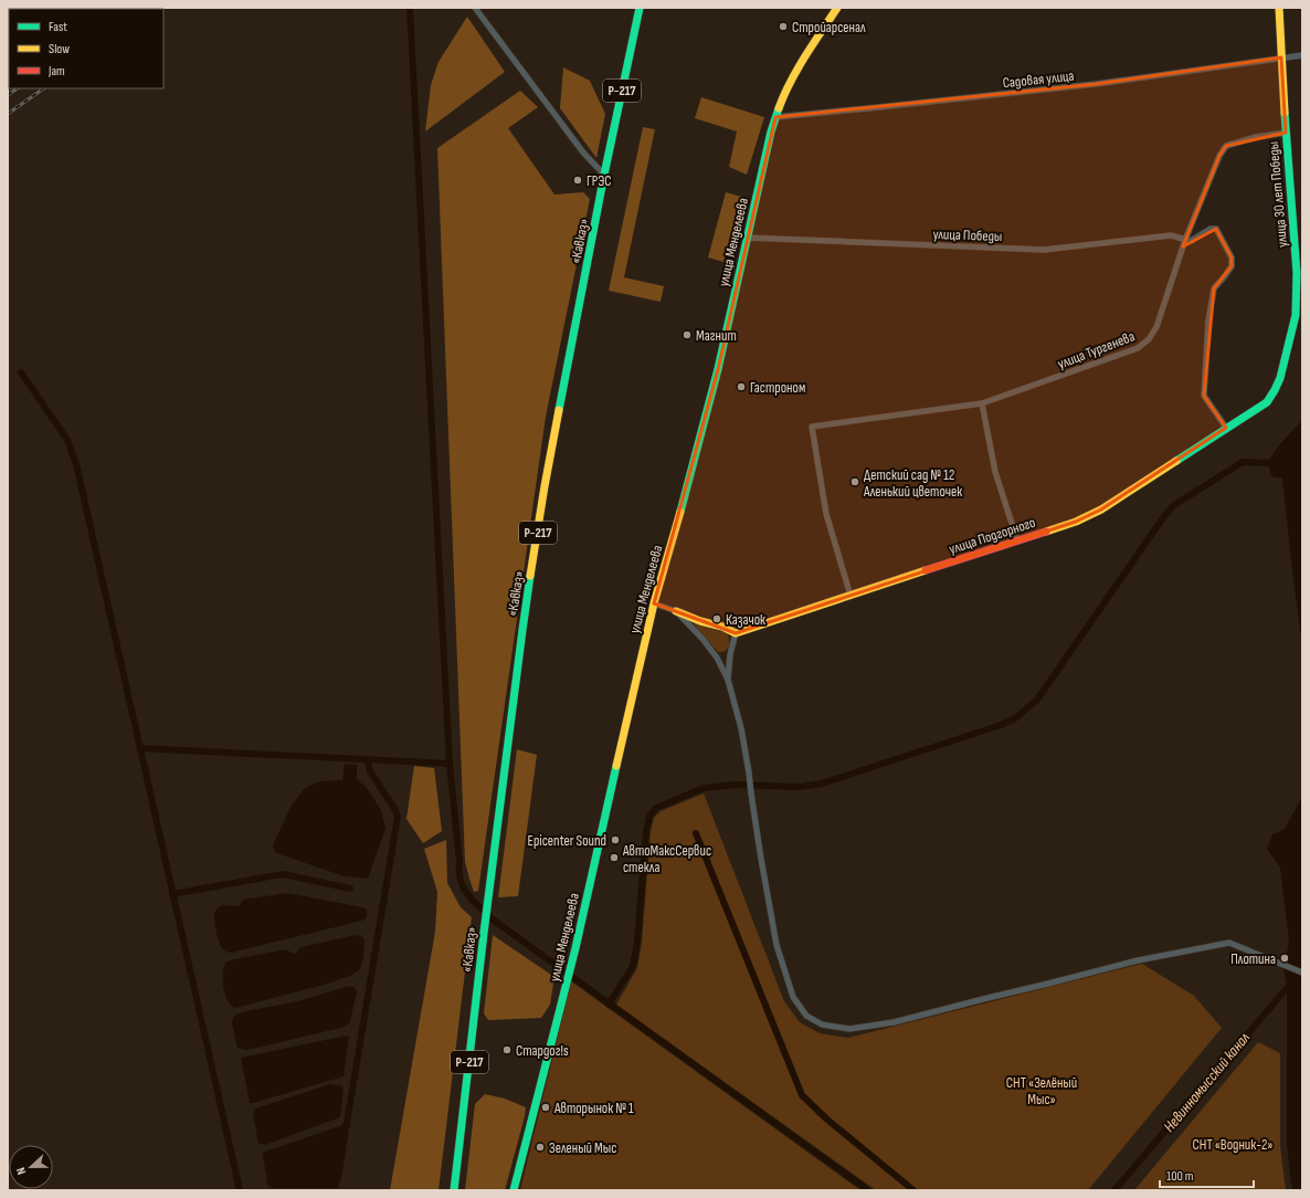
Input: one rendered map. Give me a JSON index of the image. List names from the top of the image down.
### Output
{
  "streets": {
    "main road": [
      "Р-217",
      "улица 30 лет Победы",
      "«Кавказ»",
      "улица Менделеева",
      "улица Подгорного"
    ],
    "street": ["Садовая улица", "улица Победы", "улица Тургенева"]
  },
  "crossings": [
    ["Садовая улица", "улица 30 лет Победы"],
    ["Садовая улица", "улица Менделеева"],
    ["улица 30 лет Победы", "улица Тургенева"],
    ["улица 30 лет Победы", "улица Подгорного"],
    ["улица Победы", "улица Менделеева"],
    ["улица Победы", "улица Тургенева"],
    ["улица Тургенева", "улица Подгорного"]
  ],
  "water": ["Невинномысский канал"],
  "parks": ["СНТ «Зелёный Мыс»", "СНТ «Водник-2»"],
  "places": [
    "Стройарсенал",
    "ГРЭС",
    "Магнит",
    "Гастроном",
    "Детский сад № 12 Аленький цветочек",
    "Казачок",
    "Epicenter Sound",
    "АвтоМаксСервис стекла",
    "Плотина",
    "Стардог!s",
    "Авторынок № 1",
    "Зеленый Мыс"
  ],
  "legend": ["Fast", "Slow", "Jam"],
  "scale_bar": "100 m",
  "north": "left"
}
